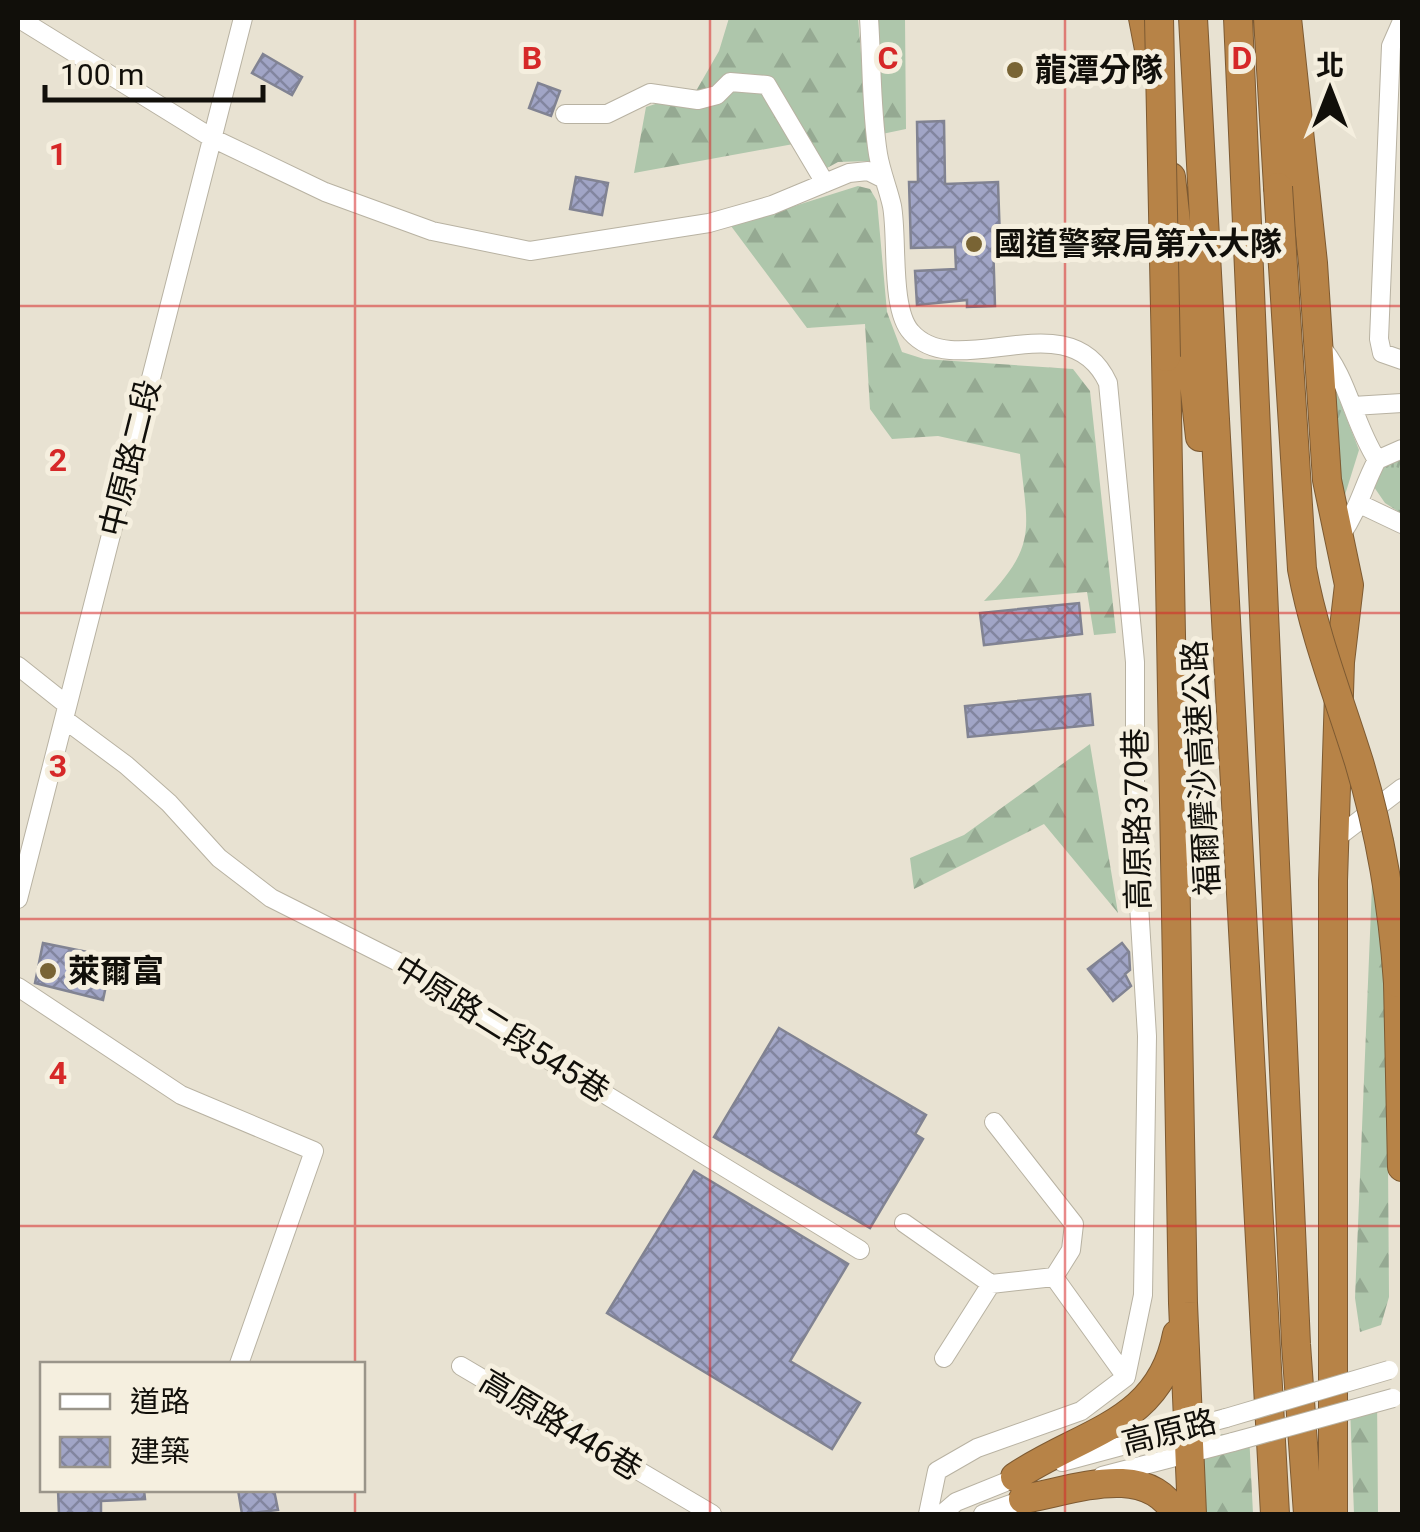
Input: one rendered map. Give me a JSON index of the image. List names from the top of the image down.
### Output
{
  "streets": {
    "highway": ["福爾摩沙高速公路"],
    "street": [
      "中原路二段",
      "高原路370巷",
      "中原路二段545巷",
      "高原路446巷",
      "高原路"
    ]
  },
  "crossings": [
    ["中原路二段", "中原路二段545巷"]
  ],
  "places": ["龍潭分隊", "國道警察局第六大隊", "萊爾富"],
  "legend": ["道路", "建築"],
  "scale_bar": "100 m",
  "north": "top",
  "grid": {
    "columns": ["B", "C", "D"],
    "rows": [
      "1",
      "2",
      "3",
      "4"
    ]
  }
}
